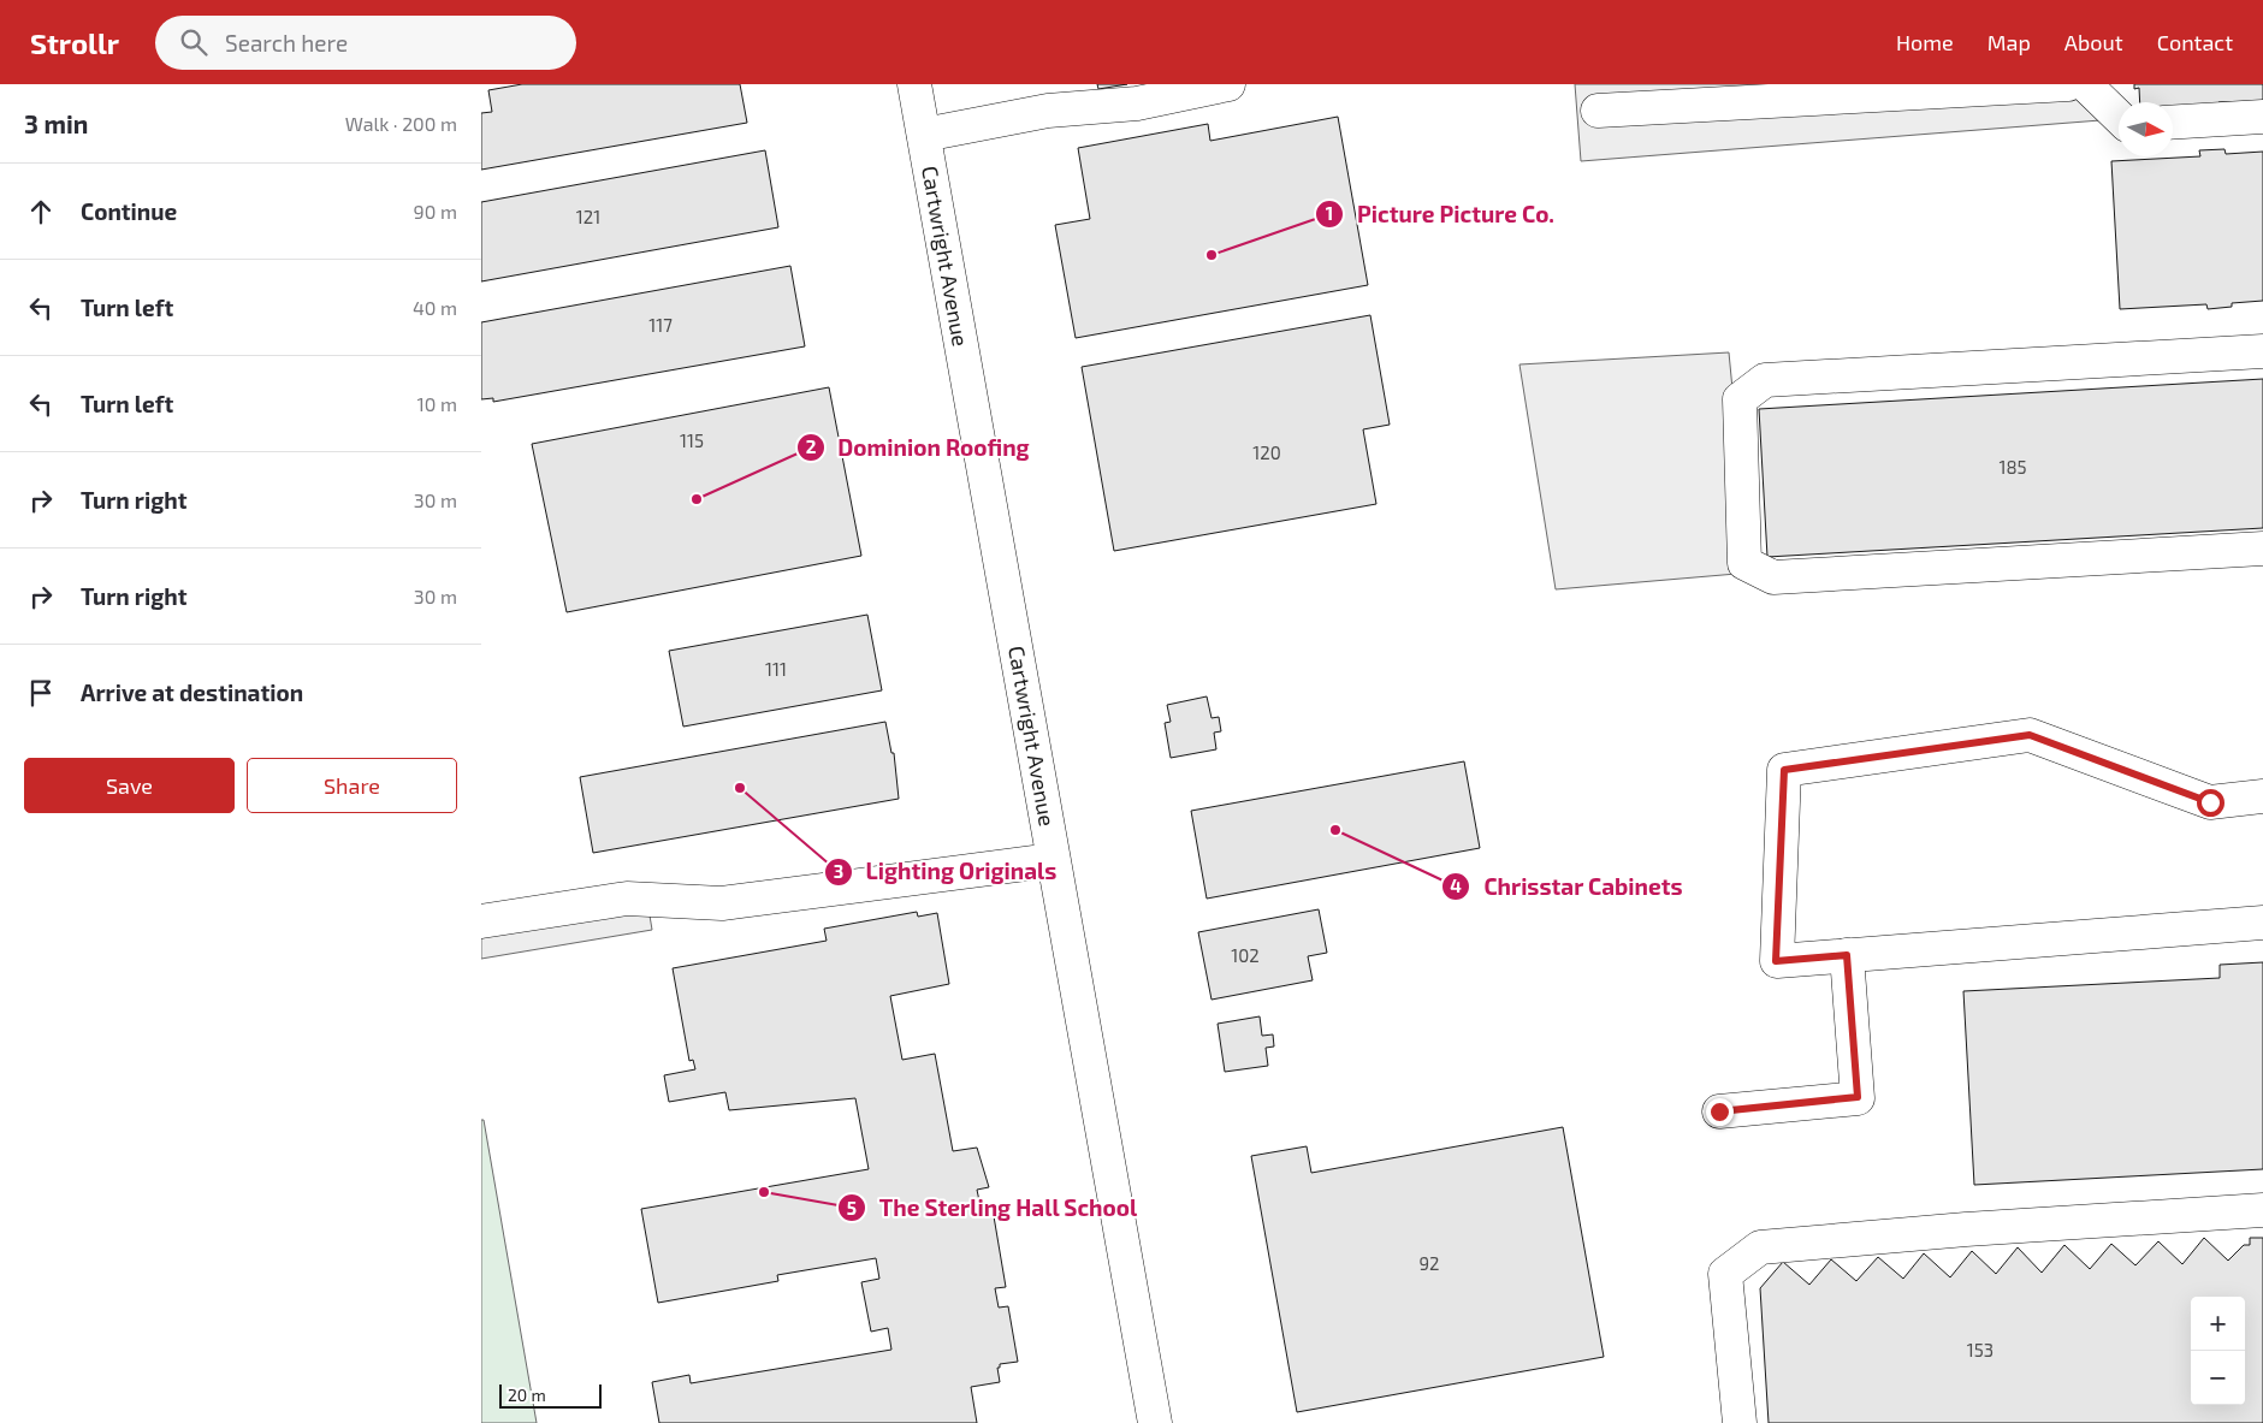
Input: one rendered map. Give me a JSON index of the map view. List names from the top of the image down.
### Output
{
  "streets": {
    "street": ["Cartwright Avenue"]
  },
  "places": [
    "Picture Picture Co.",
    "Dominion Roofing",
    "Lighting Originals",
    "Chrisstar Cabinets",
    "The Sterling Hall School"
  ],
  "house_numbers": [
    "121",
    "117",
    "115",
    "120",
    "185",
    "111",
    "102",
    "92",
    "153"
  ],
  "scale_bar": "20 m",
  "north": "right",
  "page": {
    "header": "Strollr",
    "search": "Search here",
    "nav": [
      "Home",
      "Map",
      "About",
      "Contact"
    ],
    "heading": ["3 min", "Walk · 200 m"],
    "list": [
      ["Continue", "90 m"],
      ["Turn left", "40 m"],
      ["Turn left", "10 m"],
      ["Turn right", "30 m"],
      ["Turn right", "30 m"],
      "Arrive at destination"
    ],
    "buttons": ["Save", "Share"],
    "map_buttons": ["+", "−"],
    "scale": "20 m"
  }
}
